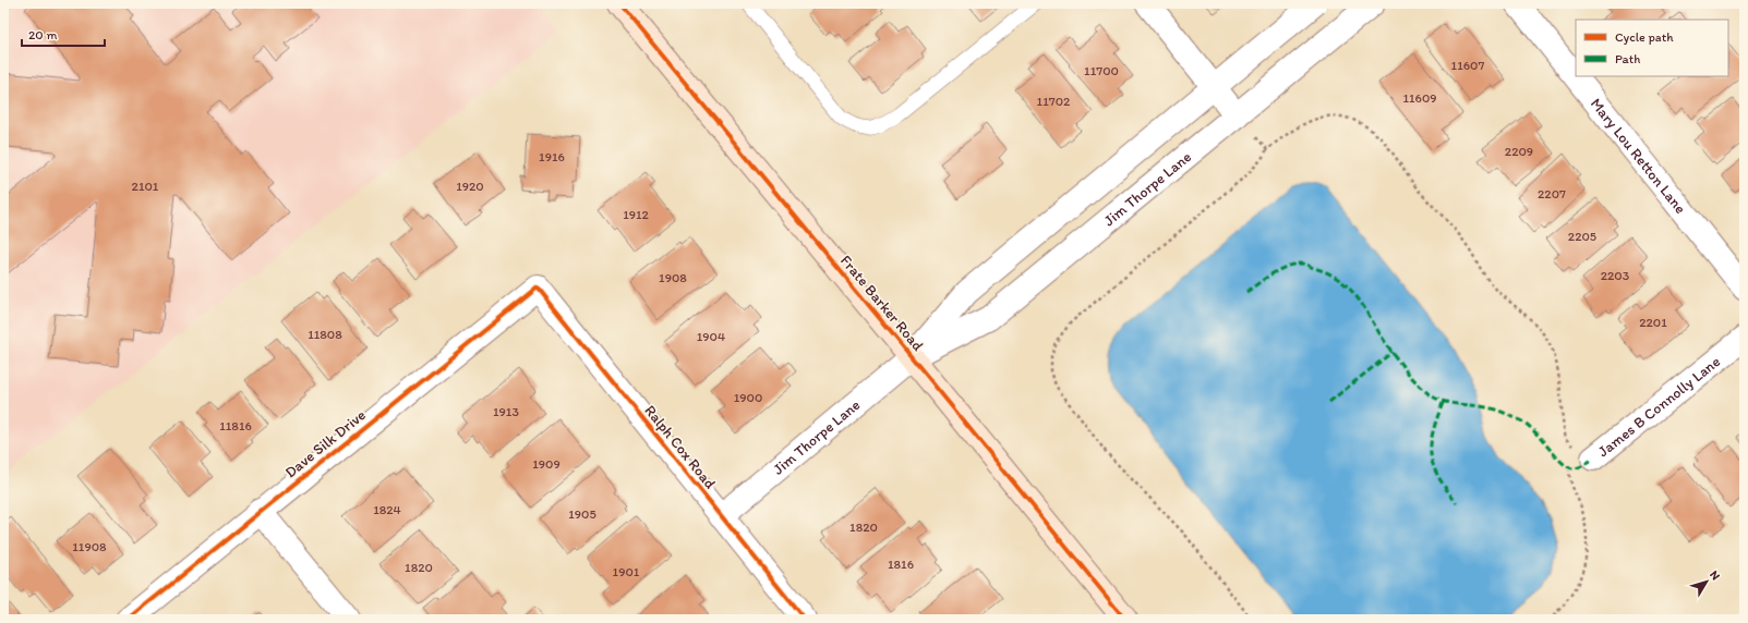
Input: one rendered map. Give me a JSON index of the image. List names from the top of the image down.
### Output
{
  "streets": {
    "street": [
      "Mary Lou Retton Lane",
      "Jim Thorpe Lane",
      "Frate Barker Road",
      "James B Connolly Lane",
      "Dave Silk Drive",
      "Ralph Cox Road"
    ]
  },
  "crossings": [
    ["Jim Thorpe Lane", "Frate Barker Road"],
    ["Jim Thorpe Lane", "Ralph Cox Road"],
    ["Dave Silk Drive", "Ralph Cox Road"]
  ],
  "house_numbers": [
    "11607",
    "11700",
    "11609",
    "11702",
    "2209",
    "1916",
    "2101",
    "1920",
    "2207",
    "1912",
    "2205",
    "2203",
    "1908",
    "2201",
    "11808",
    "1904",
    "1900",
    "1913",
    "11816",
    "1909",
    "1824",
    "1905",
    "1820",
    "11908",
    "1816",
    "1820",
    "1901"
  ],
  "legend": ["Cycle path", "Path"],
  "scale_bar": "20 m",
  "north": "top right"
}
